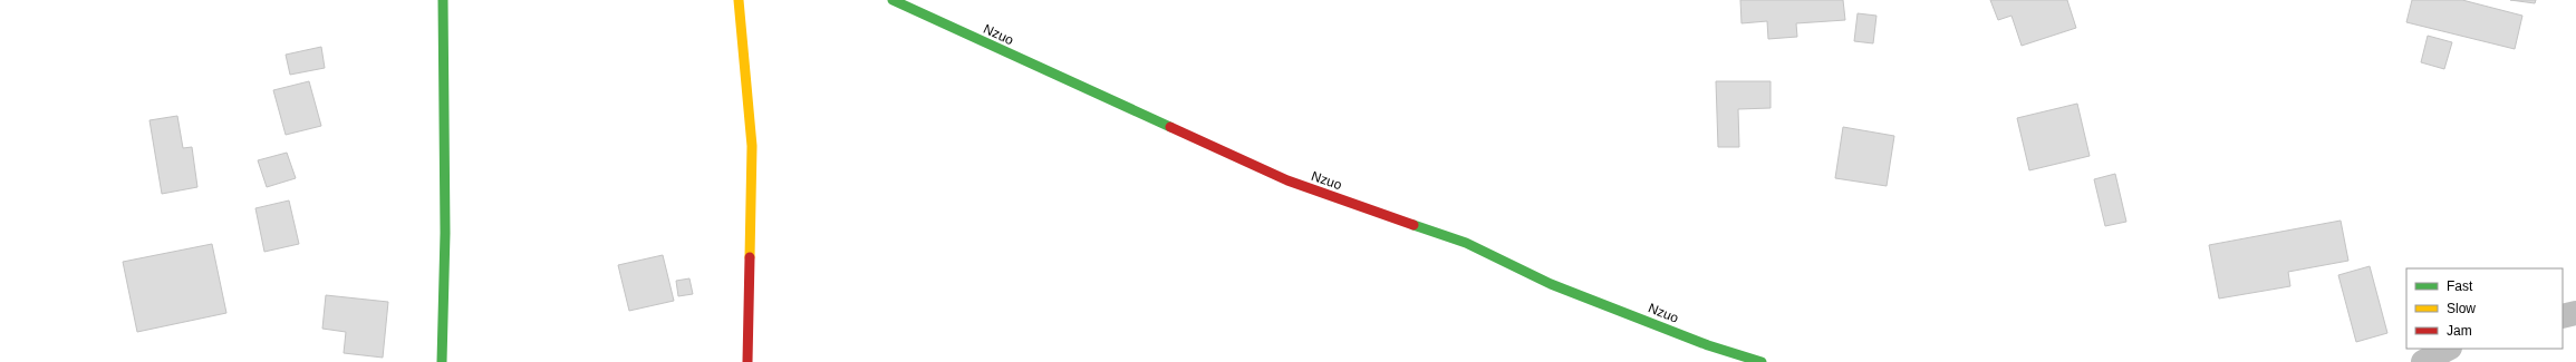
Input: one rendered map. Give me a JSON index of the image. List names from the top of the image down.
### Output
{
  "streets": {
    "street": ["Nzuo"]
  },
  "legend": ["Fast", "Slow", "Jam"]
}
